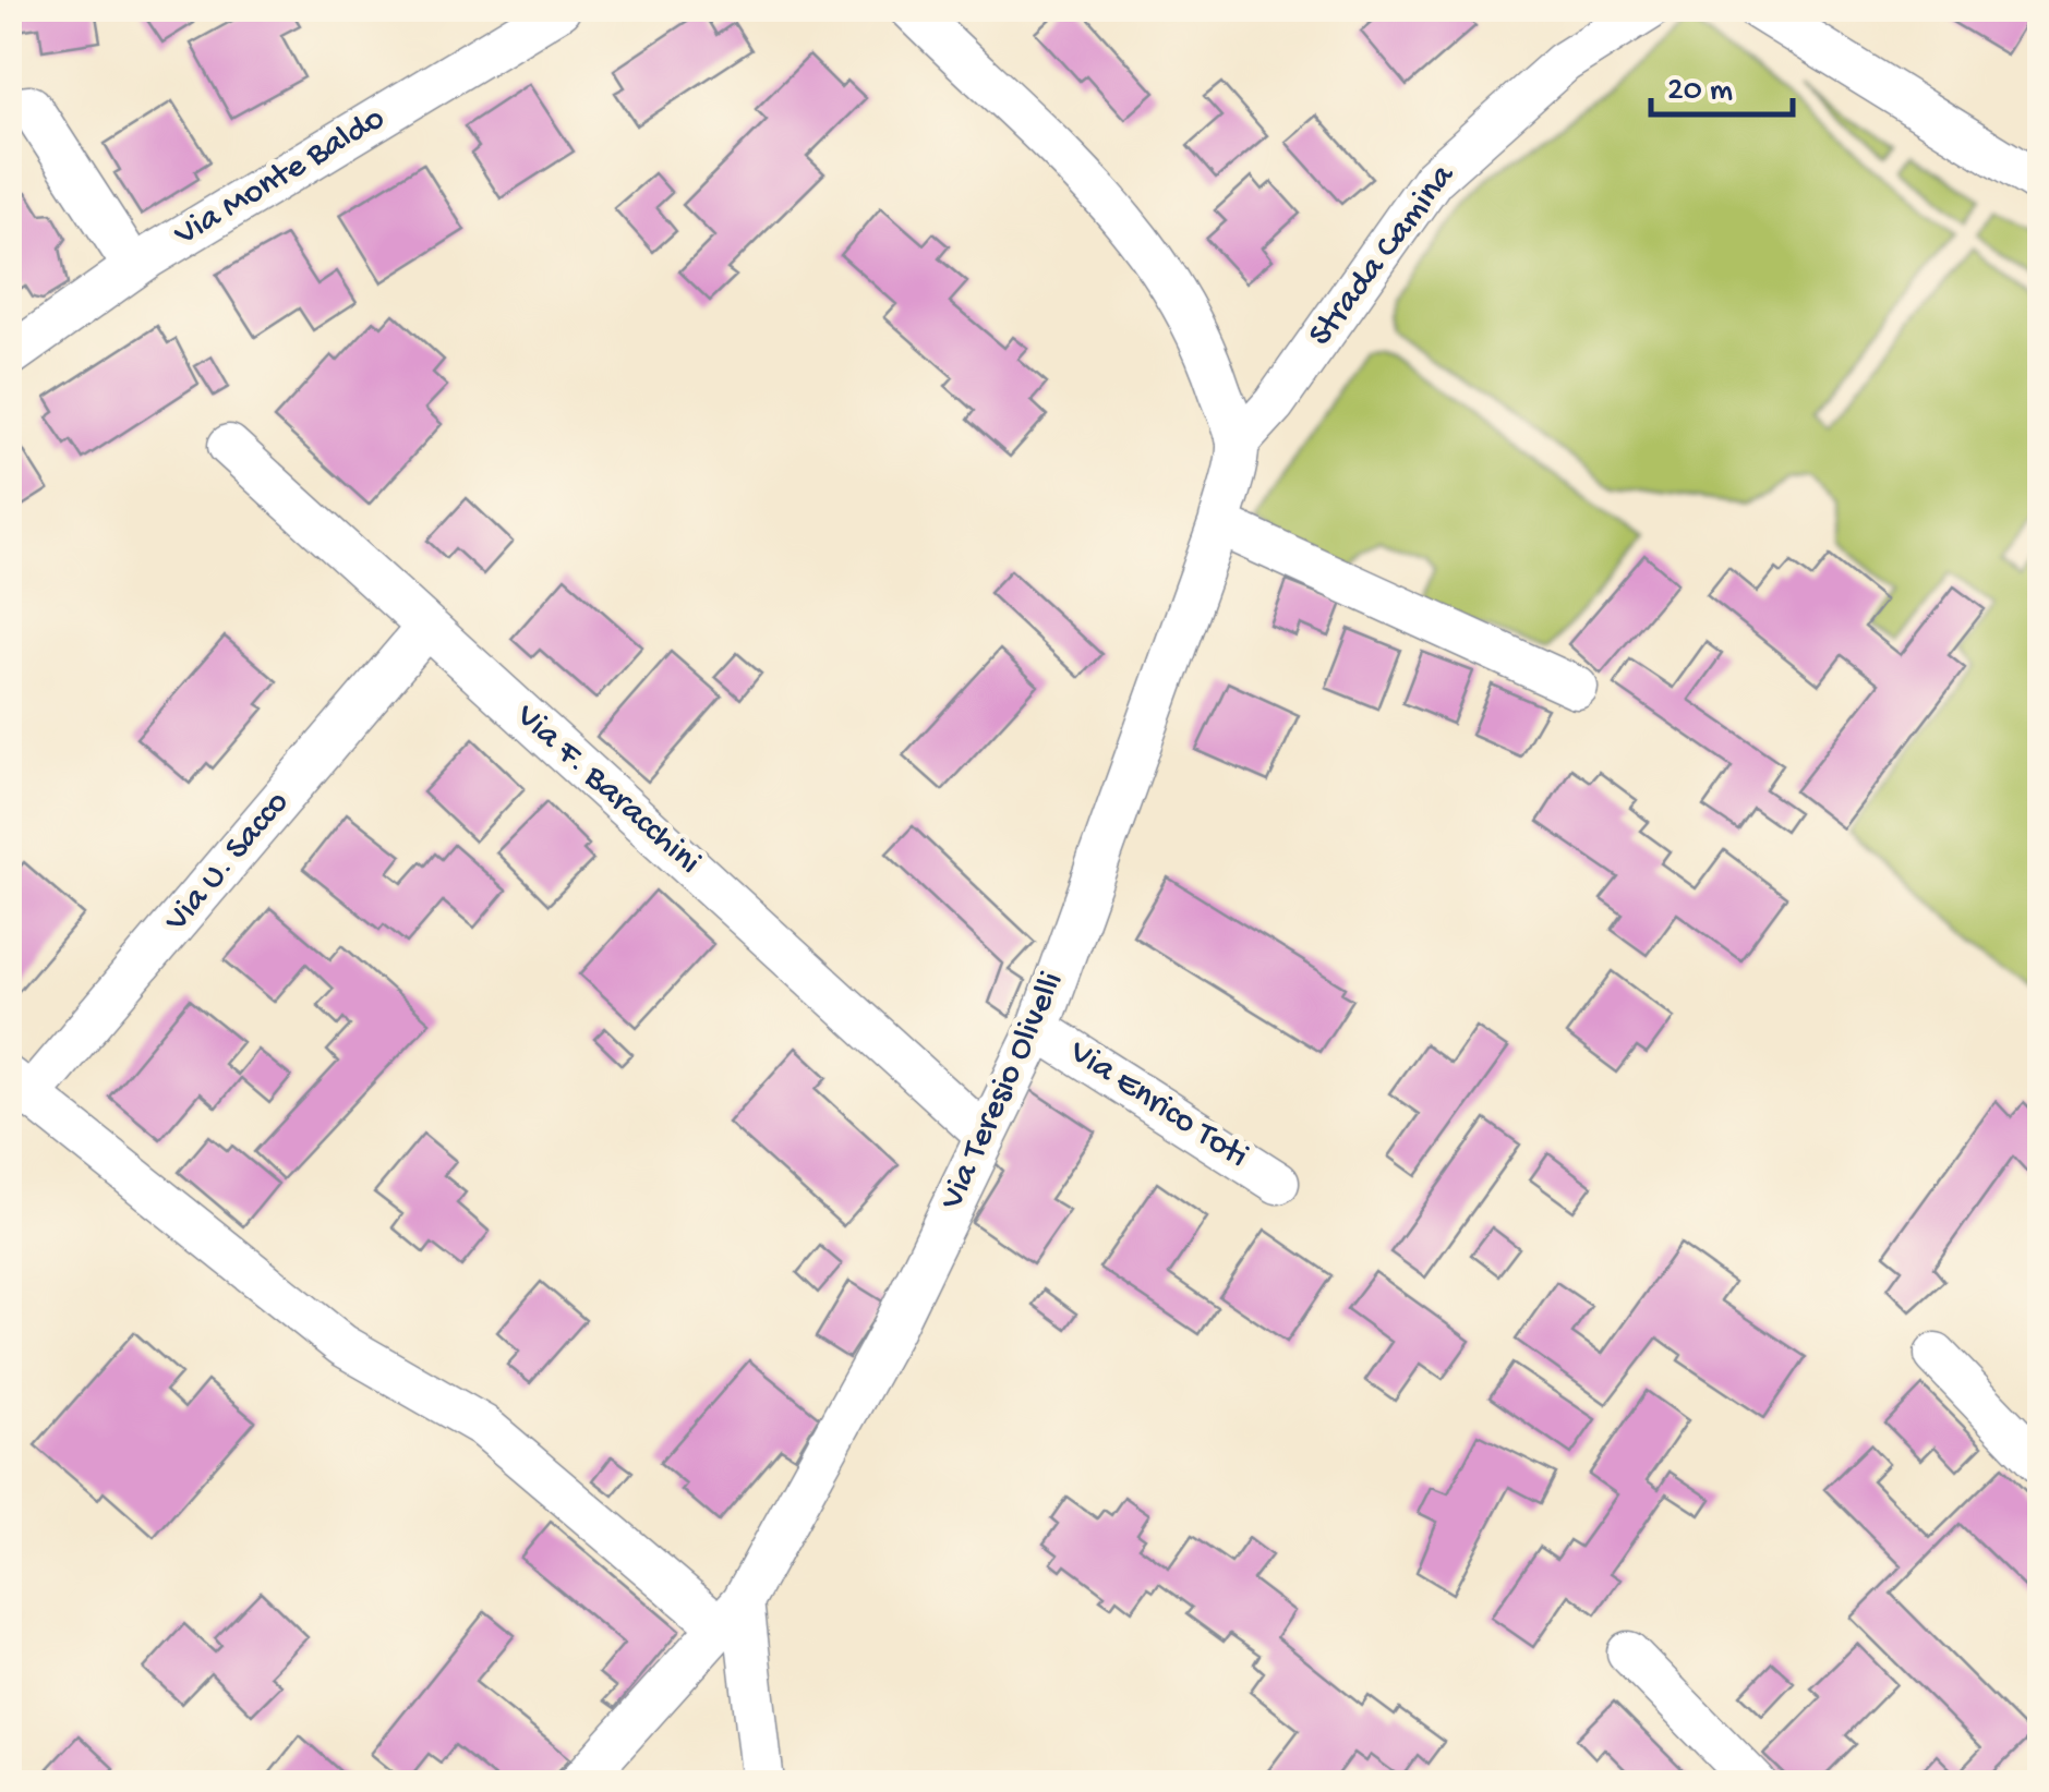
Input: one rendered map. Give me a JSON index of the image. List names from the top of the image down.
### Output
{
  "streets": {
    "street": [
      "Via Monte Baldo",
      "Strada Camina",
      "Via F. Baracchini",
      "Via U. Sacco",
      "Via Teresio Olivelli",
      "Via Enrico Toti"
    ]
  },
  "crossings": [
    ["Strada Camina", "Via Teresio Olivelli"],
    ["Via F. Baracchini", "Via U. Sacco"],
    ["Via F. Baracchini", "Via Teresio Olivelli"],
    ["Via Teresio Olivelli", "Via Enrico Toti"]
  ],
  "scale_bar": "20 m"
}
